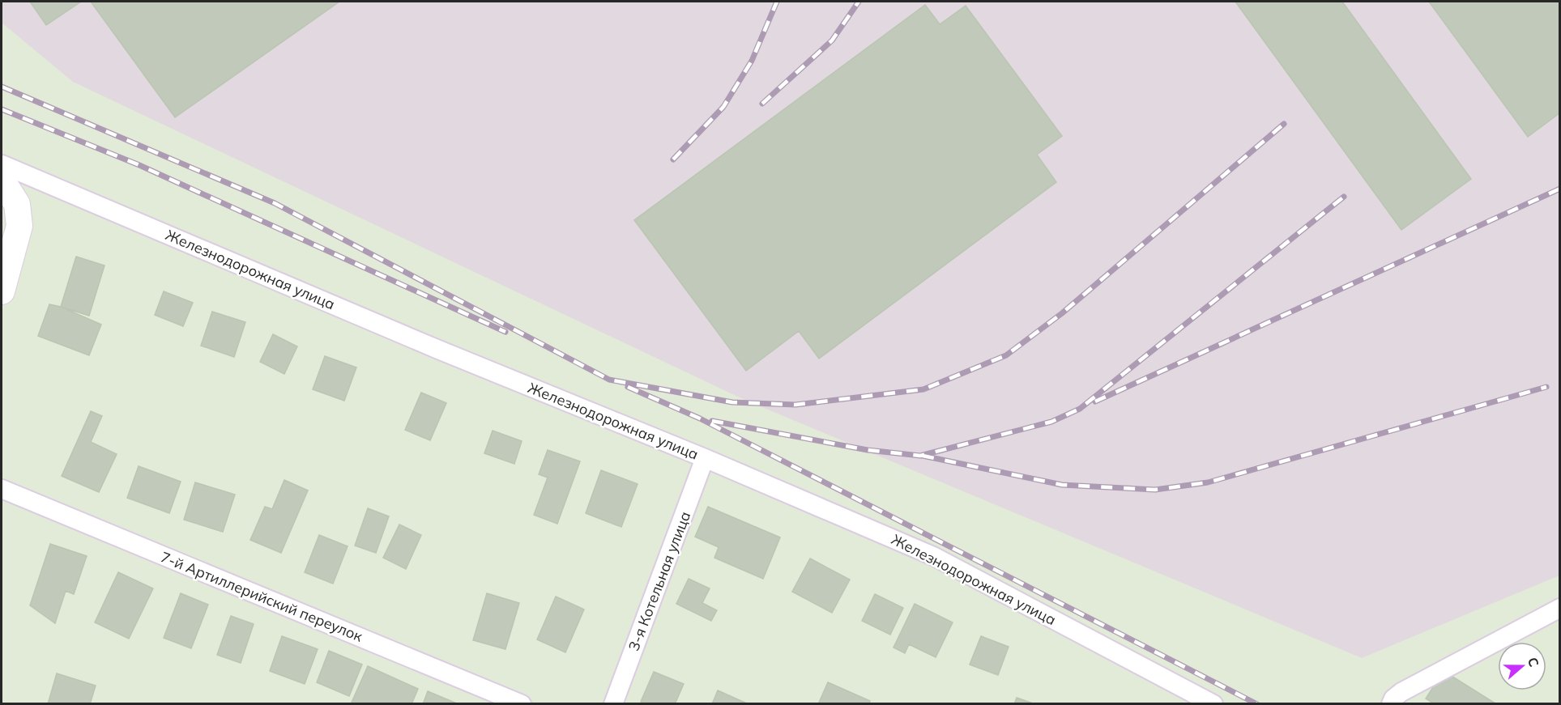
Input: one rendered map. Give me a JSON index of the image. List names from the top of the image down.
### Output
{
  "streets": {
    "street": ["Железнодорожная улица", "3-я Котельная улица", "7-й Артиллерийский переулок"]
  },
  "crossings": [
    ["Железнодорожная улица", "3-я Котельная улица"]
  ],
  "north": "right"
}
